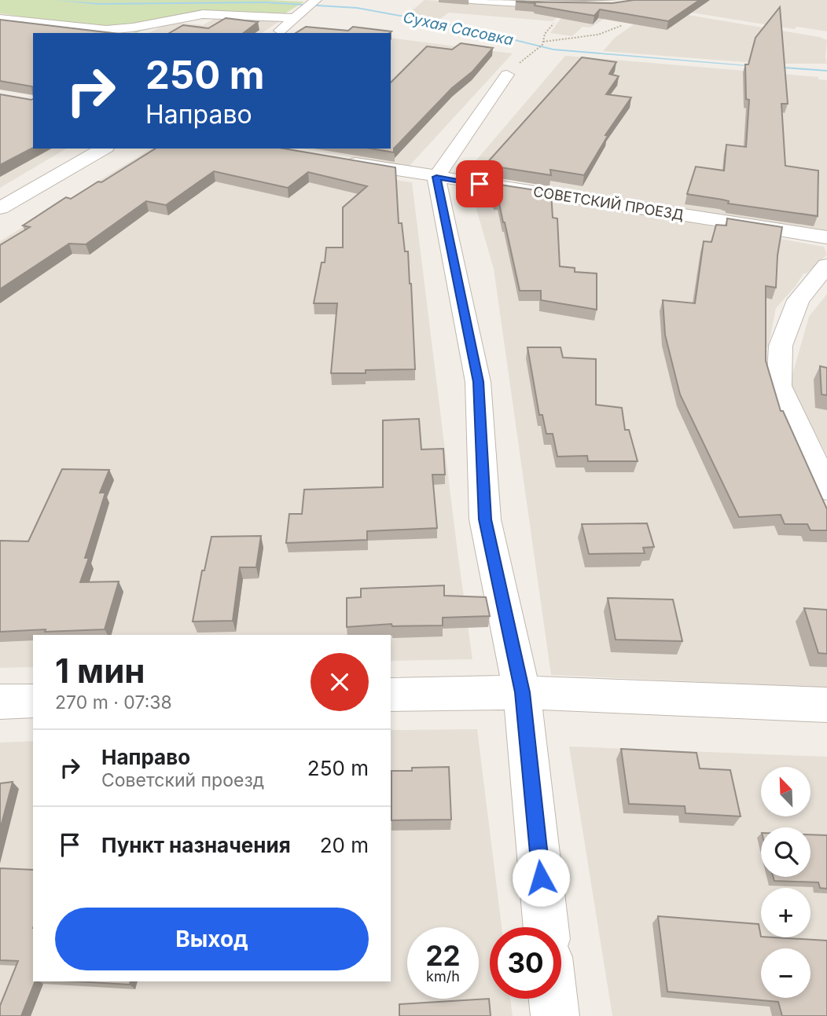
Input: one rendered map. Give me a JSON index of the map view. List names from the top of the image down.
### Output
{
  "streets": {
    "street": ["СОВЕТСКИЙ ПРОЕЗД"]
  },
  "water": ["Сухая Сасовка"],
  "north": "top left",
  "page": {
    "turn": ["250 m", "Направо"],
    "heading": ["1 мин", "270 m · 07:38"],
    "list": [
      {
        "name": "Направо",
        "note": "Советский проезд",
        "value": "250 m"
      },
      {
        "name": "Пункт назначения",
        "value": "20 m"
      }
    ],
    "map_buttons": ["+", "−"],
    "buttons": "Выход",
    "speed": "22 km/h",
    "limit": "30"
  }
}
